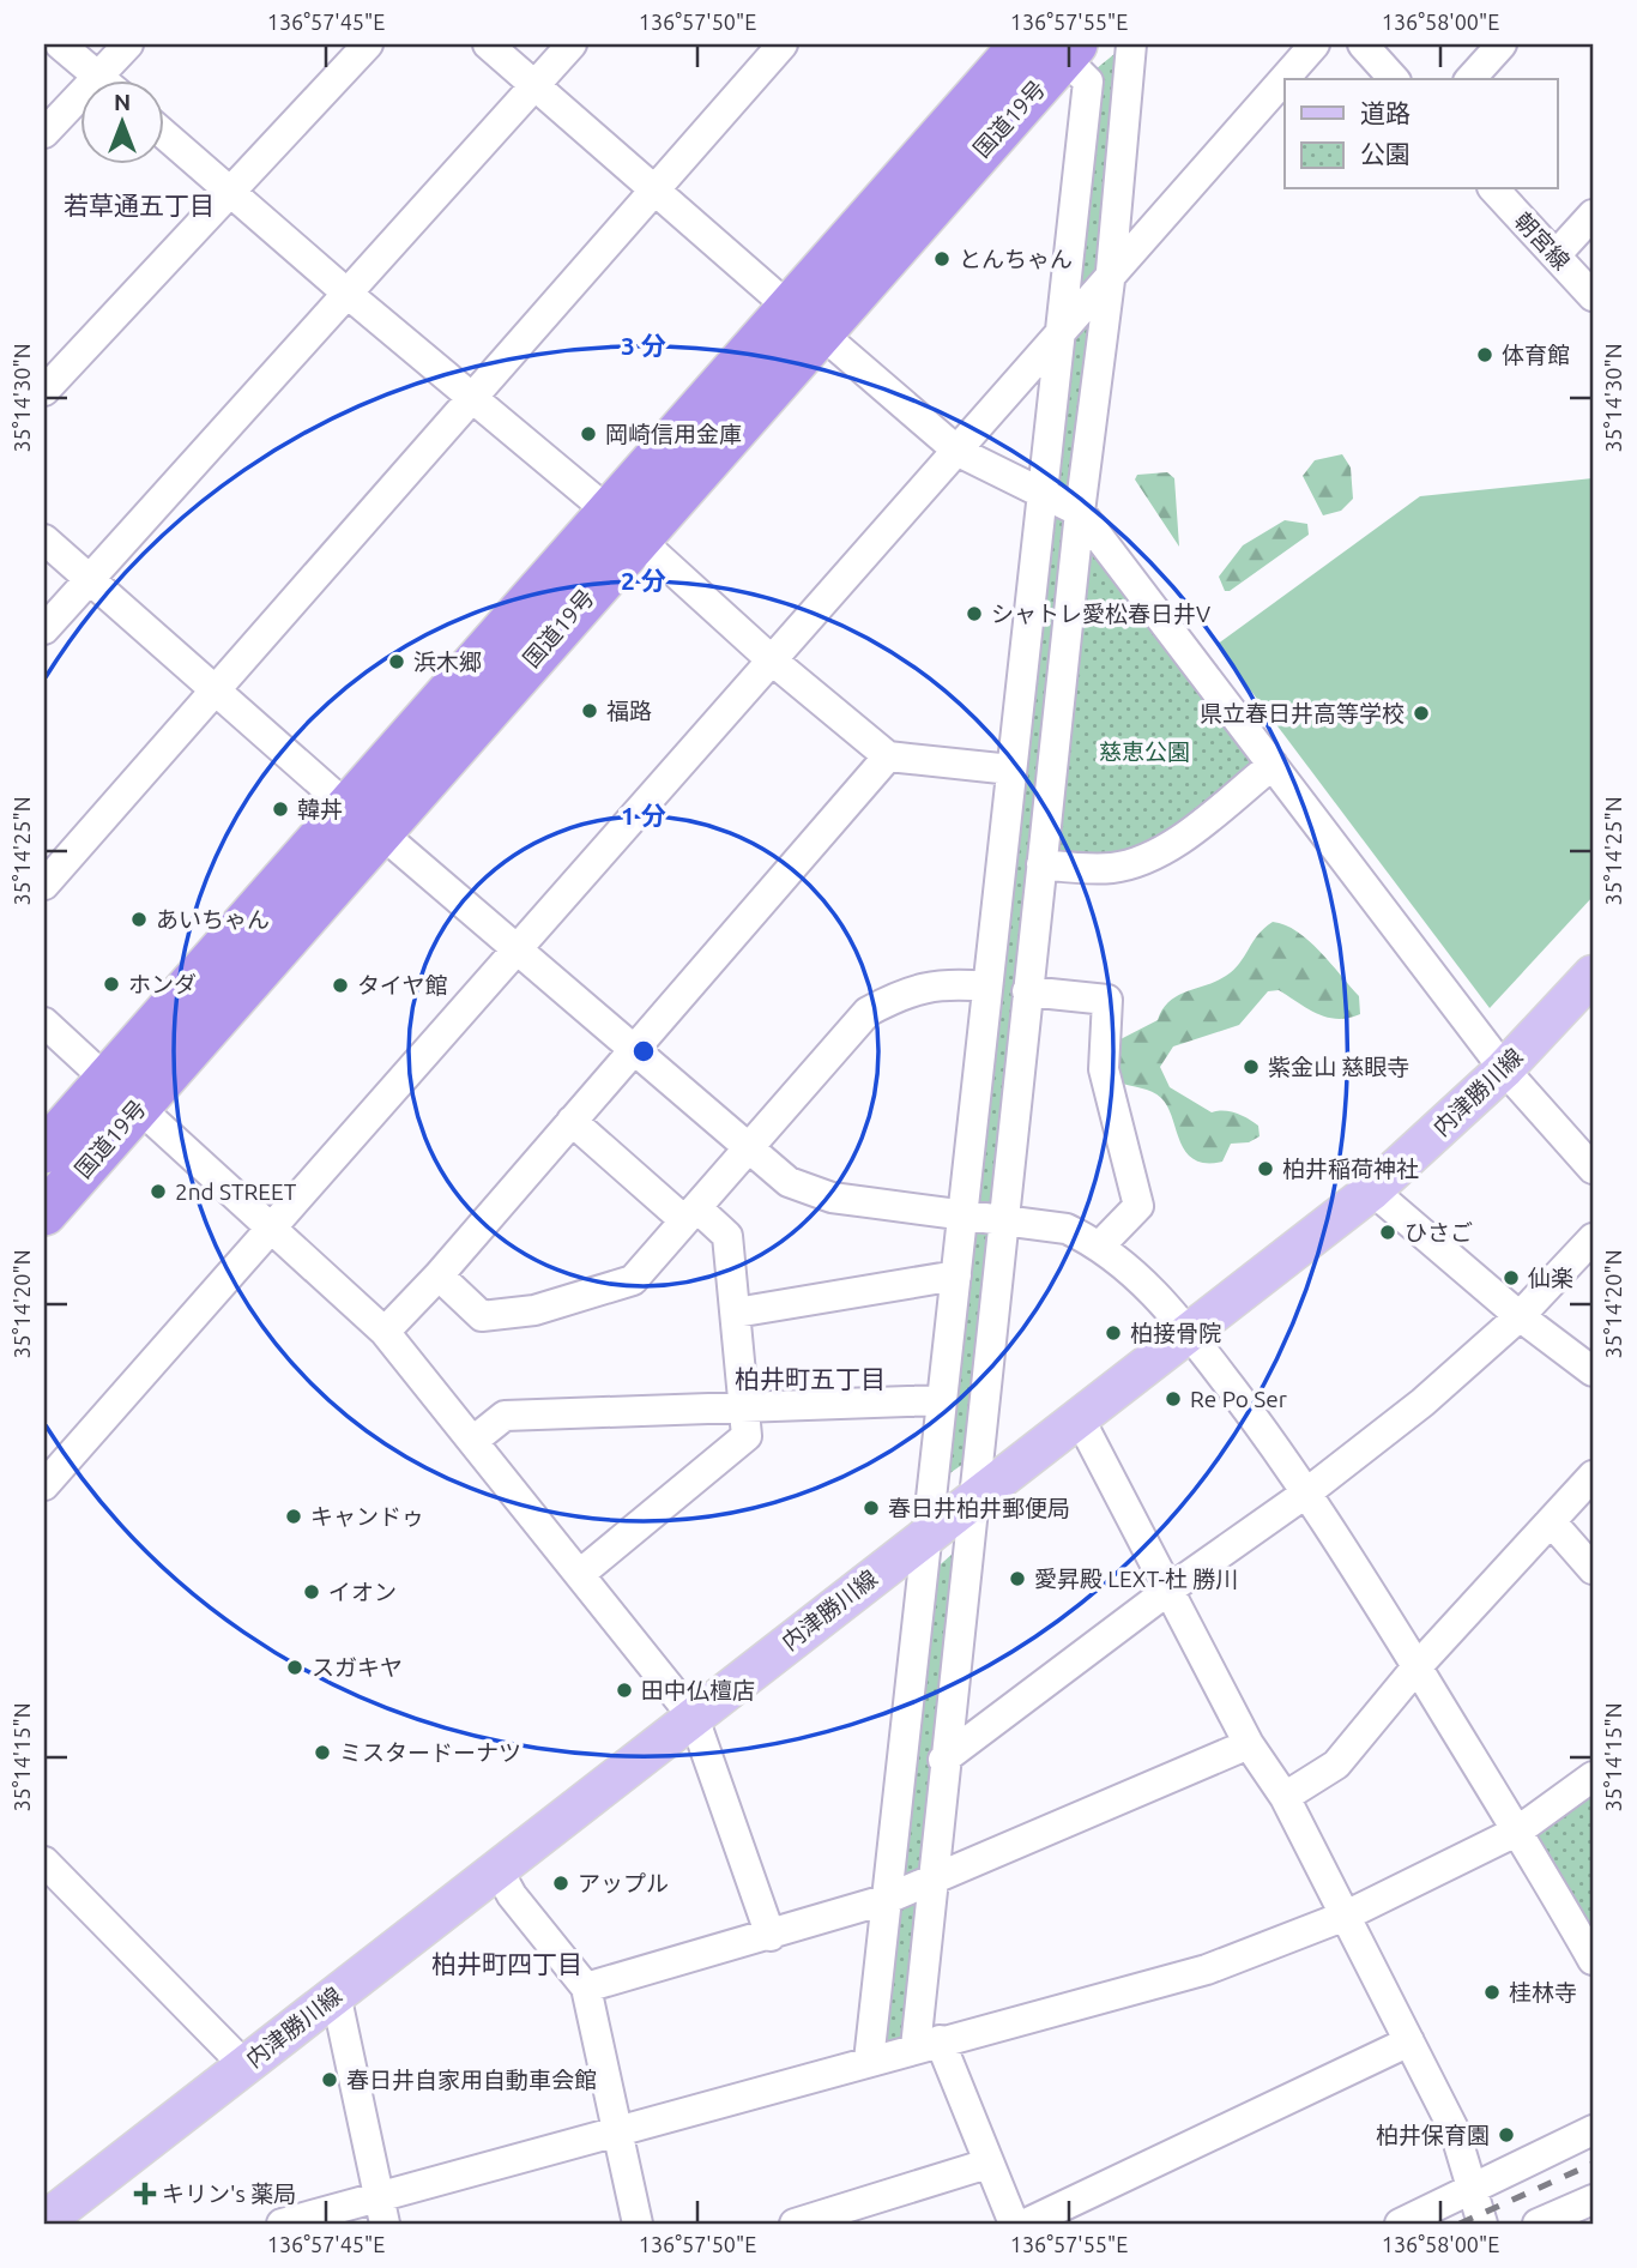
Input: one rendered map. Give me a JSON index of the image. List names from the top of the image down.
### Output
{
  "streets": {
    "highway": ["国道19号"],
    "main road": ["内津勝川線"],
    "street": ["朝宮線"]
  },
  "districts": ["若草通五丁目", "柏井町五丁目", "柏井町四丁目"],
  "parks": ["慈恵公園"],
  "places": {
    "other": [
      "とんちゃん",
      "体育館",
      "岡崎信用金庫",
      "シャトレ愛松春日井V",
      "浜木郷",
      "福路",
      "県立春日井高等学校",
      "韓丼",
      "あいちゃん",
      "ホンダ",
      "タイヤ館",
      "紫金山 慈眼寺",
      "柏井稲荷神社",
      "2nd STREET",
      "ひさご",
      "仙楽",
      "柏接骨院",
      "Re Po Ser",
      "春日井柏井郵便局",
      "キャンドゥ",
      "愛昇殿 LEXT-杜 勝川",
      "イオン",
      "スガキヤ",
      "田中仏檀店",
      "ミスタードーナツ",
      "アップル",
      "桂林寺",
      "春日井自家用自動車会館",
      "柏井保育園"
    ],
    "health": ["キリン's 薬局"]
  },
  "legend": ["道路", "公園"],
  "north": "top",
  "coordinates": [
    "136°57'45\"E",
    "136°57'50\"E",
    "136°57'55\"E",
    "136°58'00\"E",
    "35°14'30\"N",
    "35°14'25\"N",
    "35°14'20\"N",
    "35°14'15\"N"
  ],
  "rings": ["3 分", "2 分", "1 分"]
}
